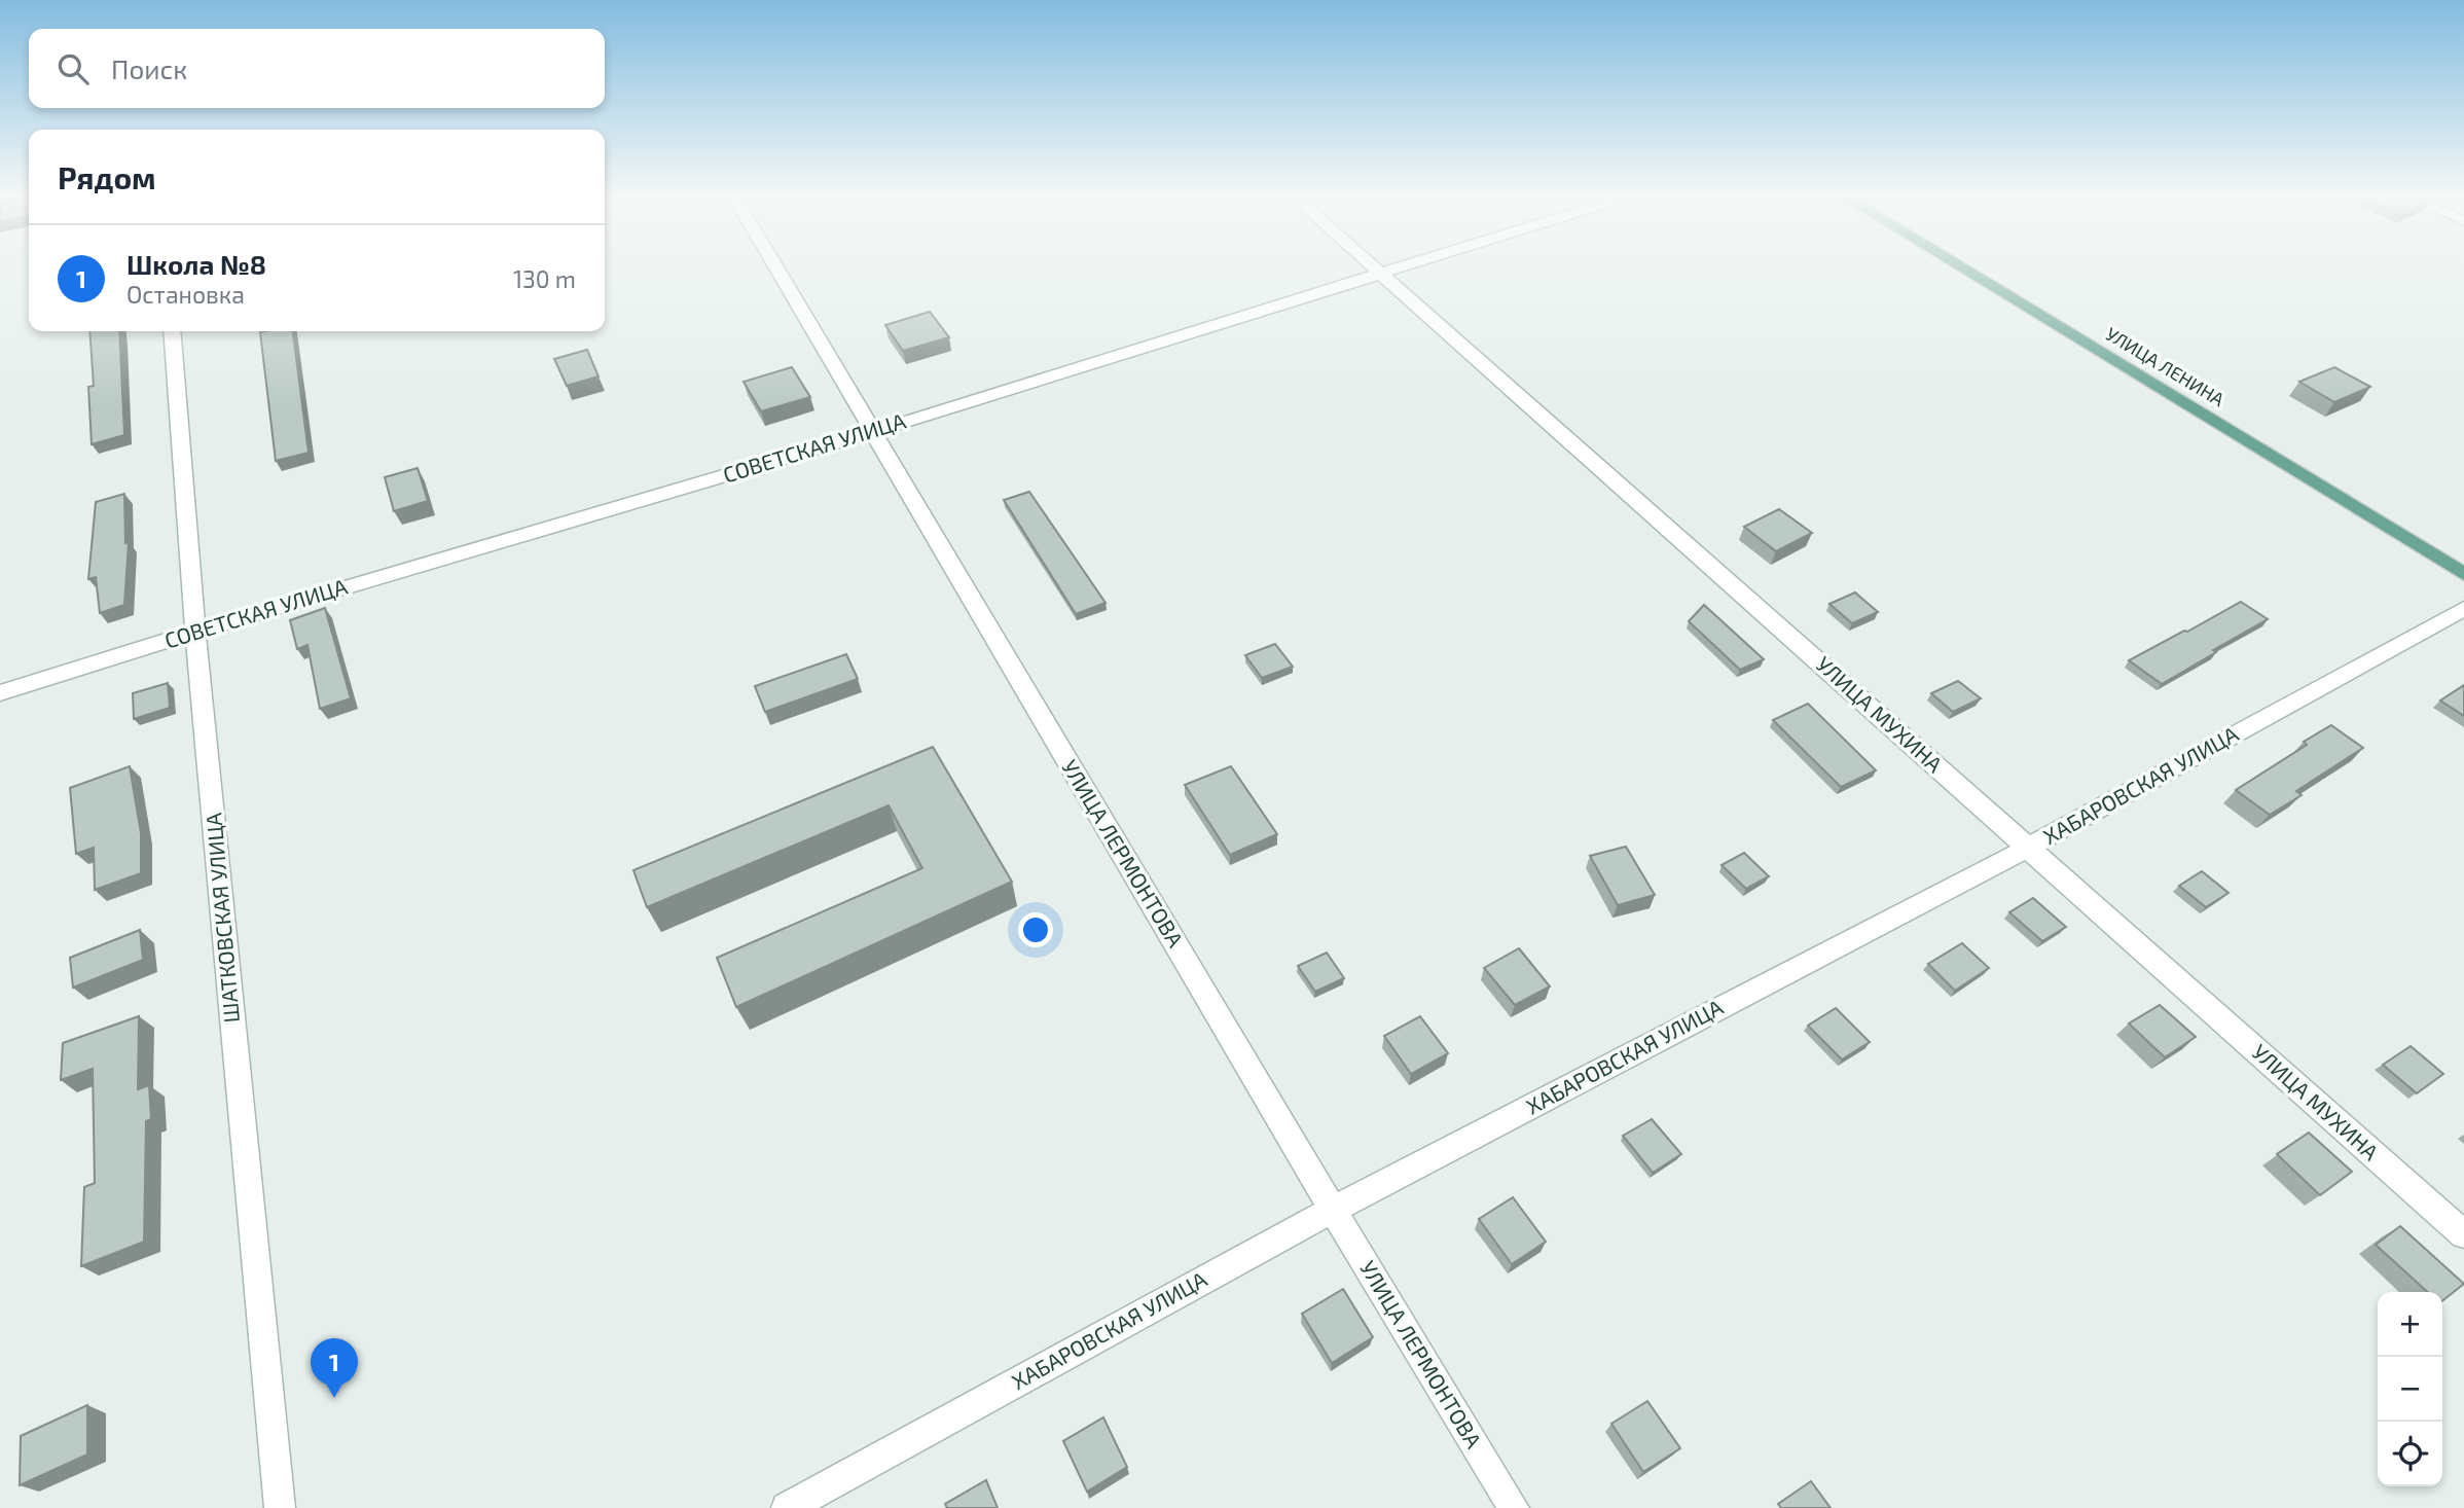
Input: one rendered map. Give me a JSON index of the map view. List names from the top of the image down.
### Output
{
  "streets": {
    "main road": ["УЛИЦА ЛЕНИНА"],
    "street": [
      "СОВЕТСКАЯ УЛИЦА",
      "УЛИЦА МУХИНА",
      "ХАБАРОВСКАЯ УЛИЦА",
      "УЛИЦА ЛЕРМОНТОВА",
      "ШАТКОВСКАЯ УЛИЦА"
    ]
  },
  "crossings": [
    ["СОВЕТСКАЯ УЛИЦА", "УЛИЦА МУХИНА"],
    ["СОВЕТСКАЯ УЛИЦА", "УЛИЦА ЛЕРМОНТОВА"],
    ["СОВЕТСКАЯ УЛИЦА", "ШАТКОВСКАЯ УЛИЦА"],
    ["УЛИЦА МУХИНА", "ХАБАРОВСКАЯ УЛИЦА"],
    ["ХАБАРОВСКАЯ УЛИЦА", "УЛИЦА ЛЕРМОНТОВА"]
  ],
  "page": {
    "search": "Поиск",
    "heading": "Рядом",
    "list": [
      {
        "mark": "1",
        "name": "Школа №8",
        "note": "Остановка",
        "value": "130 m"
      }
    ],
    "map_buttons": ["+", "−"],
    "pins": "1"
  }
}
